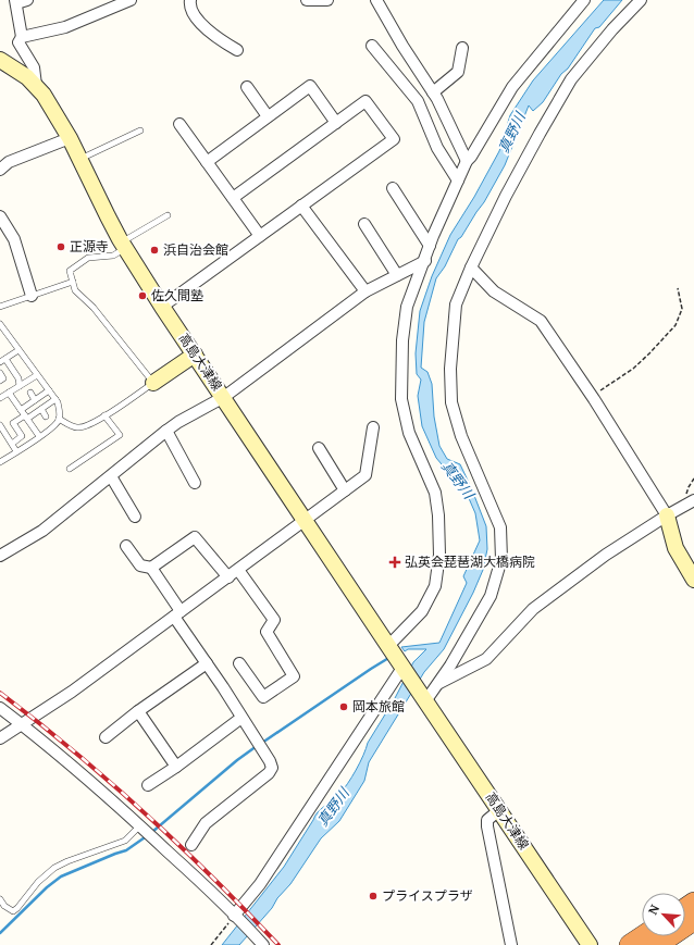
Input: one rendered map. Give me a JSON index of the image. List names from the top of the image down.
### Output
{
  "streets": {
    "main road": ["高島大津線"]
  },
  "water": ["真野川"],
  "places": {
    "other": [
      "正源寺",
      "浜自治会館",
      "佐久間塾",
      "岡本旅館",
      "プライスプラザ"
    ],
    "health": ["弘英会琵琶湖大橋病院"]
  },
  "north": "top left"
}
